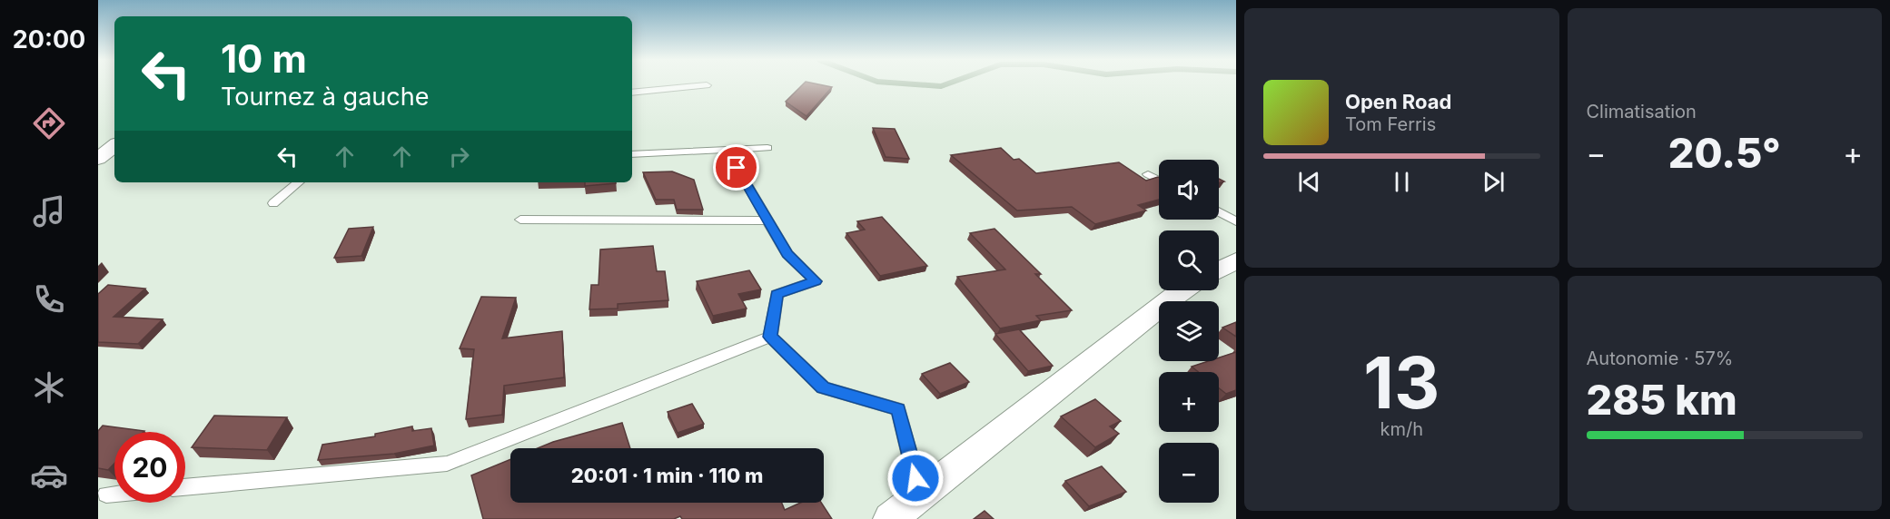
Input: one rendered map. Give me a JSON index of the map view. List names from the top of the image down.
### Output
{
  "page": {
    "tabs": "20:00",
    "tile": [
      "Climatisation",
      ["13", "km/h"],
      ["Autonomie · 57%", "285 km"]
    ],
    "turn": ["10 m", "Tournez à gauche"],
    "song": ["Open Road", "Tom Ferris"],
    "heat": ["−", "20.5°", "+"],
    "map_buttons": ["+", "−"],
    "limit": "20",
    "trip": "20:01 · 1 min · 110 m"
  }
}
